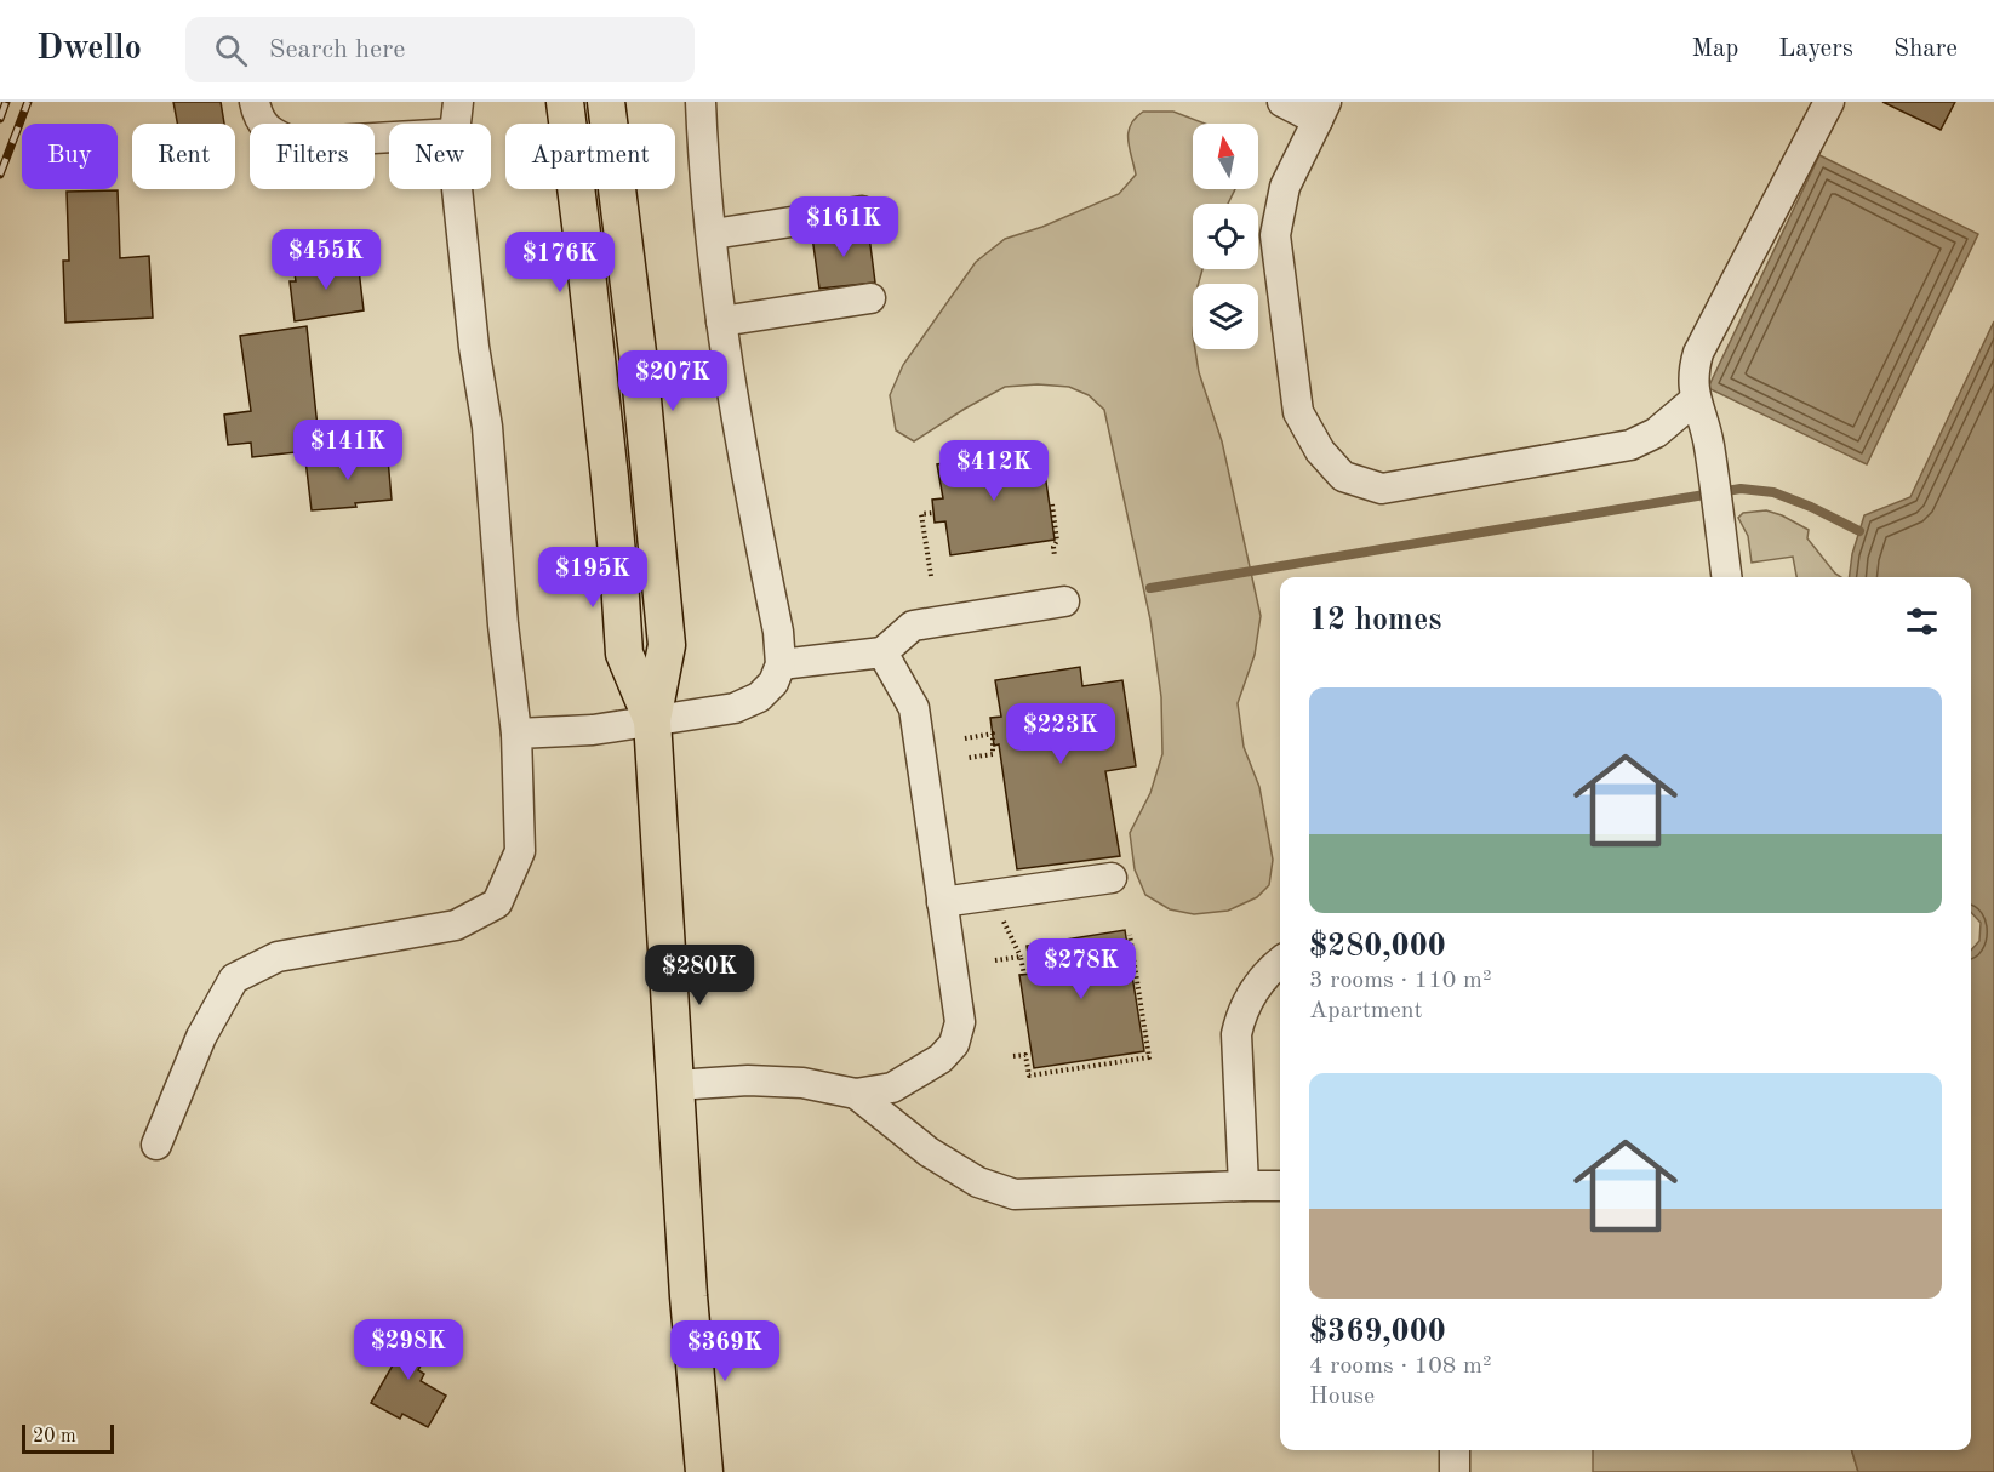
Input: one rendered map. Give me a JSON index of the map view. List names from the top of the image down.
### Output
{
  "scale_bar": "20 m",
  "north": "top",
  "page": {
    "header": "Dwello",
    "search": "Search here",
    "nav": ["Map", "Layers", "Share"],
    "chip": [
      "Buy",
      "Rent",
      "Filters",
      "New",
      "Apartment"
    ],
    "price": [
      "$161K",
      "$455K",
      "$176K",
      "$207K",
      "$141K",
      "$412K",
      "$195K",
      "$223K",
      "$278K",
      "$280K",
      "$298K",
      "$369K"
    ],
    "heading": "12 homes",
    "list": [
      {
        "name": "$280,000",
        "note": "3 rooms · 110 m² · Apartment"
      },
      {
        "name": "$369,000",
        "note": "4 rooms · 108 m² · House"
      }
    ],
    "scale": "20 m"
  }
}
